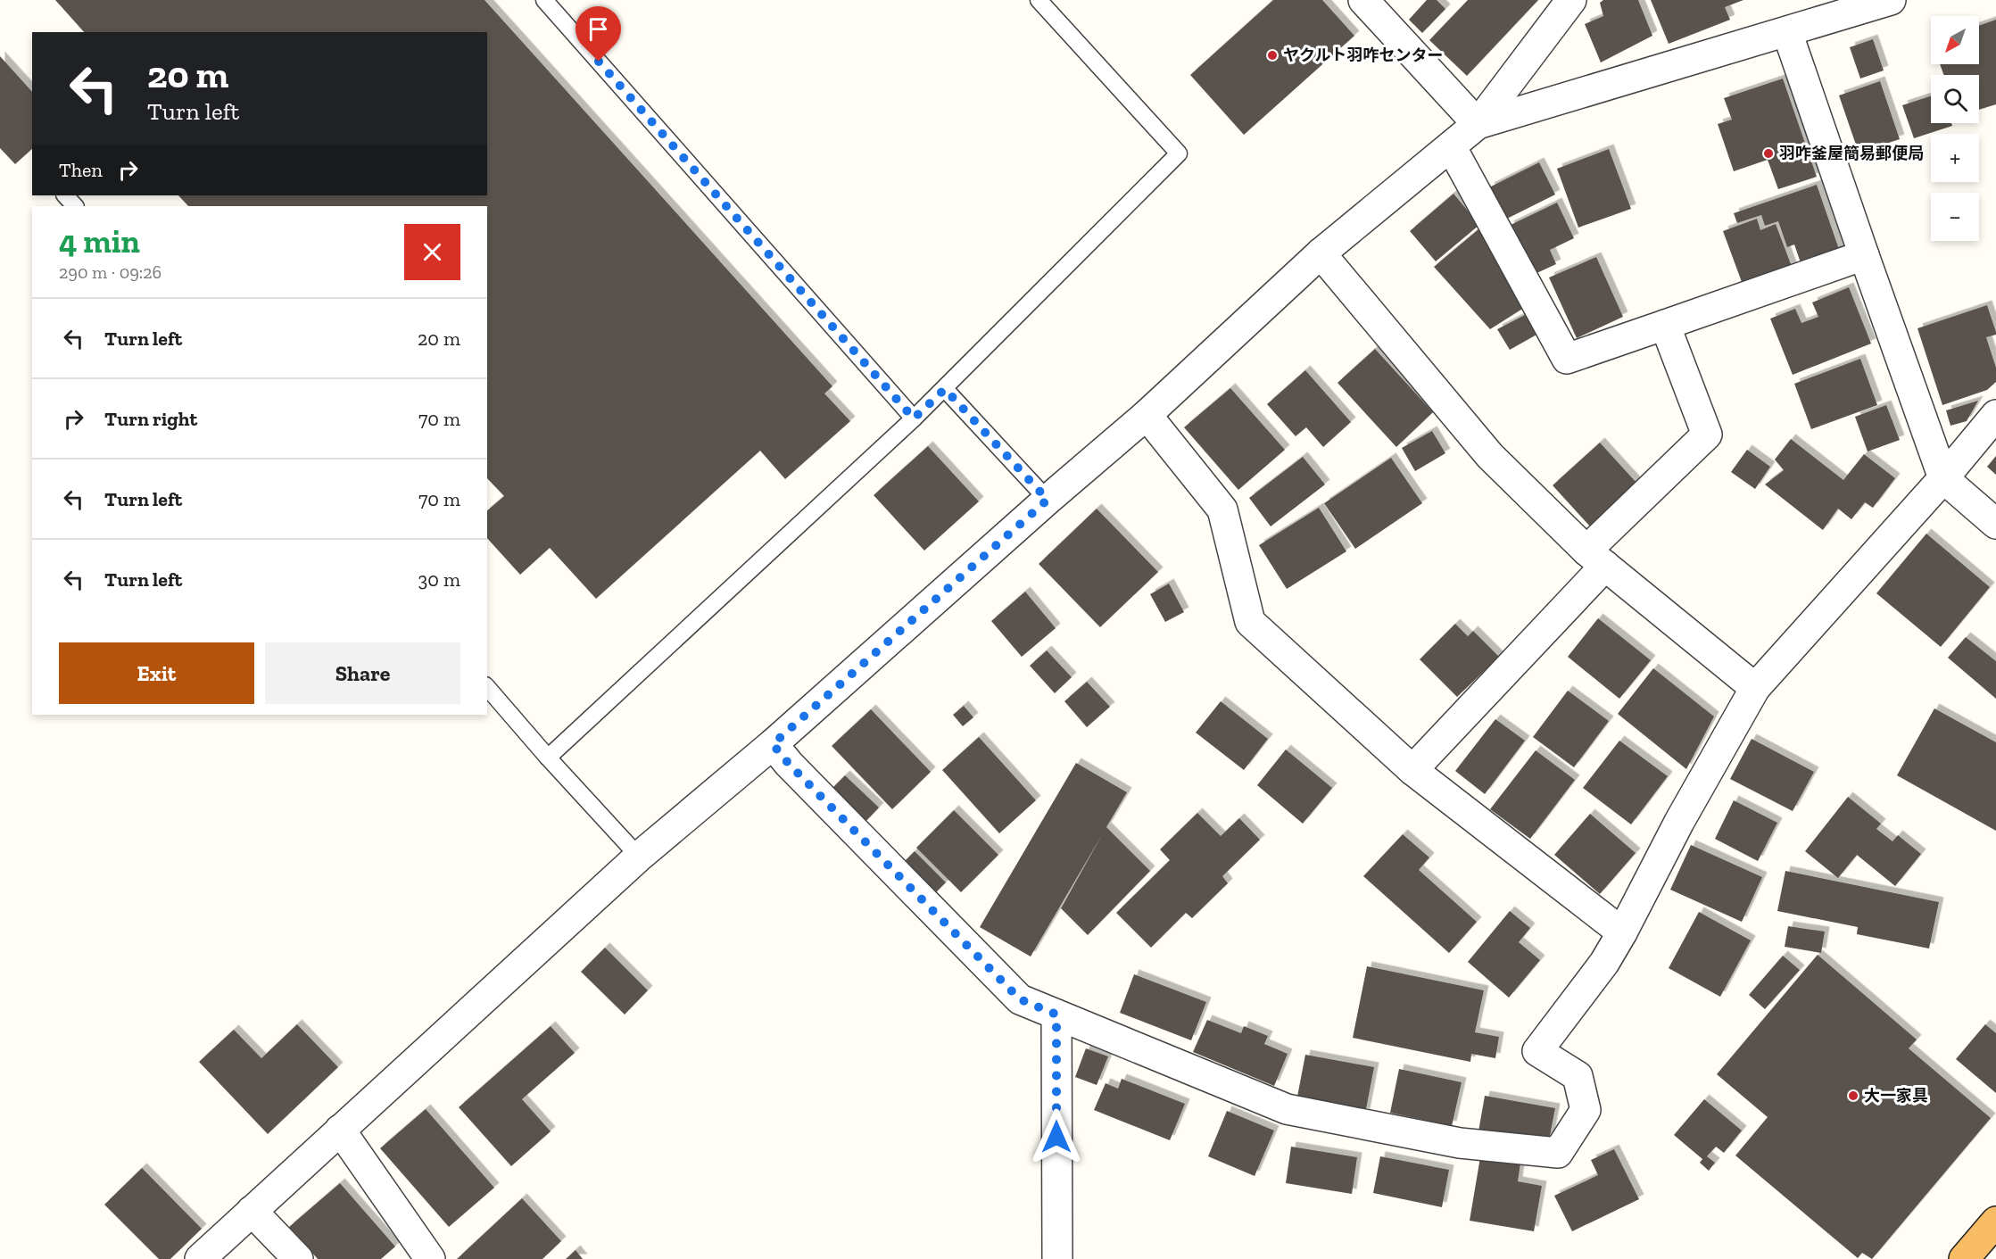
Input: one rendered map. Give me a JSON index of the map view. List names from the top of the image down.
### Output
{
  "places": ["ヤクルト羽咋センター", "羽咋釜屋簡易郵便局", "大一家具"],
  "north": "bottom left",
  "page": {
    "map_buttons": ["+", "−"],
    "turn": ["20 m", "Turn left"],
    "then": "Then",
    "heading": ["4 min", "290 m · 09:26"],
    "list": [
      {
        "name": "Turn left",
        "value": "20 m"
      },
      {
        "name": "Turn right",
        "value": "70 m"
      },
      {
        "name": "Turn left",
        "value": "70 m"
      },
      {
        "name": "Turn left",
        "value": "30 m"
      }
    ],
    "buttons": ["Exit", "Share"]
  }
}
